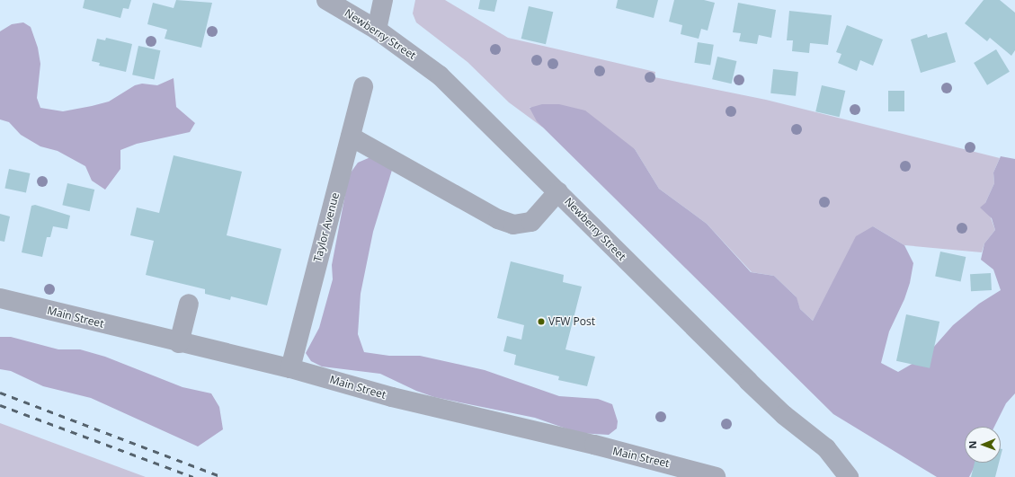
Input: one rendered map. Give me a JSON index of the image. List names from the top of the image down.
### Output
{
  "streets": {
    "street": ["Newberry Street", "Taylor Avenue", "Main Street"]
  },
  "crossings": [
    ["Taylor Avenue", "Main Street"]
  ],
  "places": ["VFW Post"],
  "north": "left"
}
